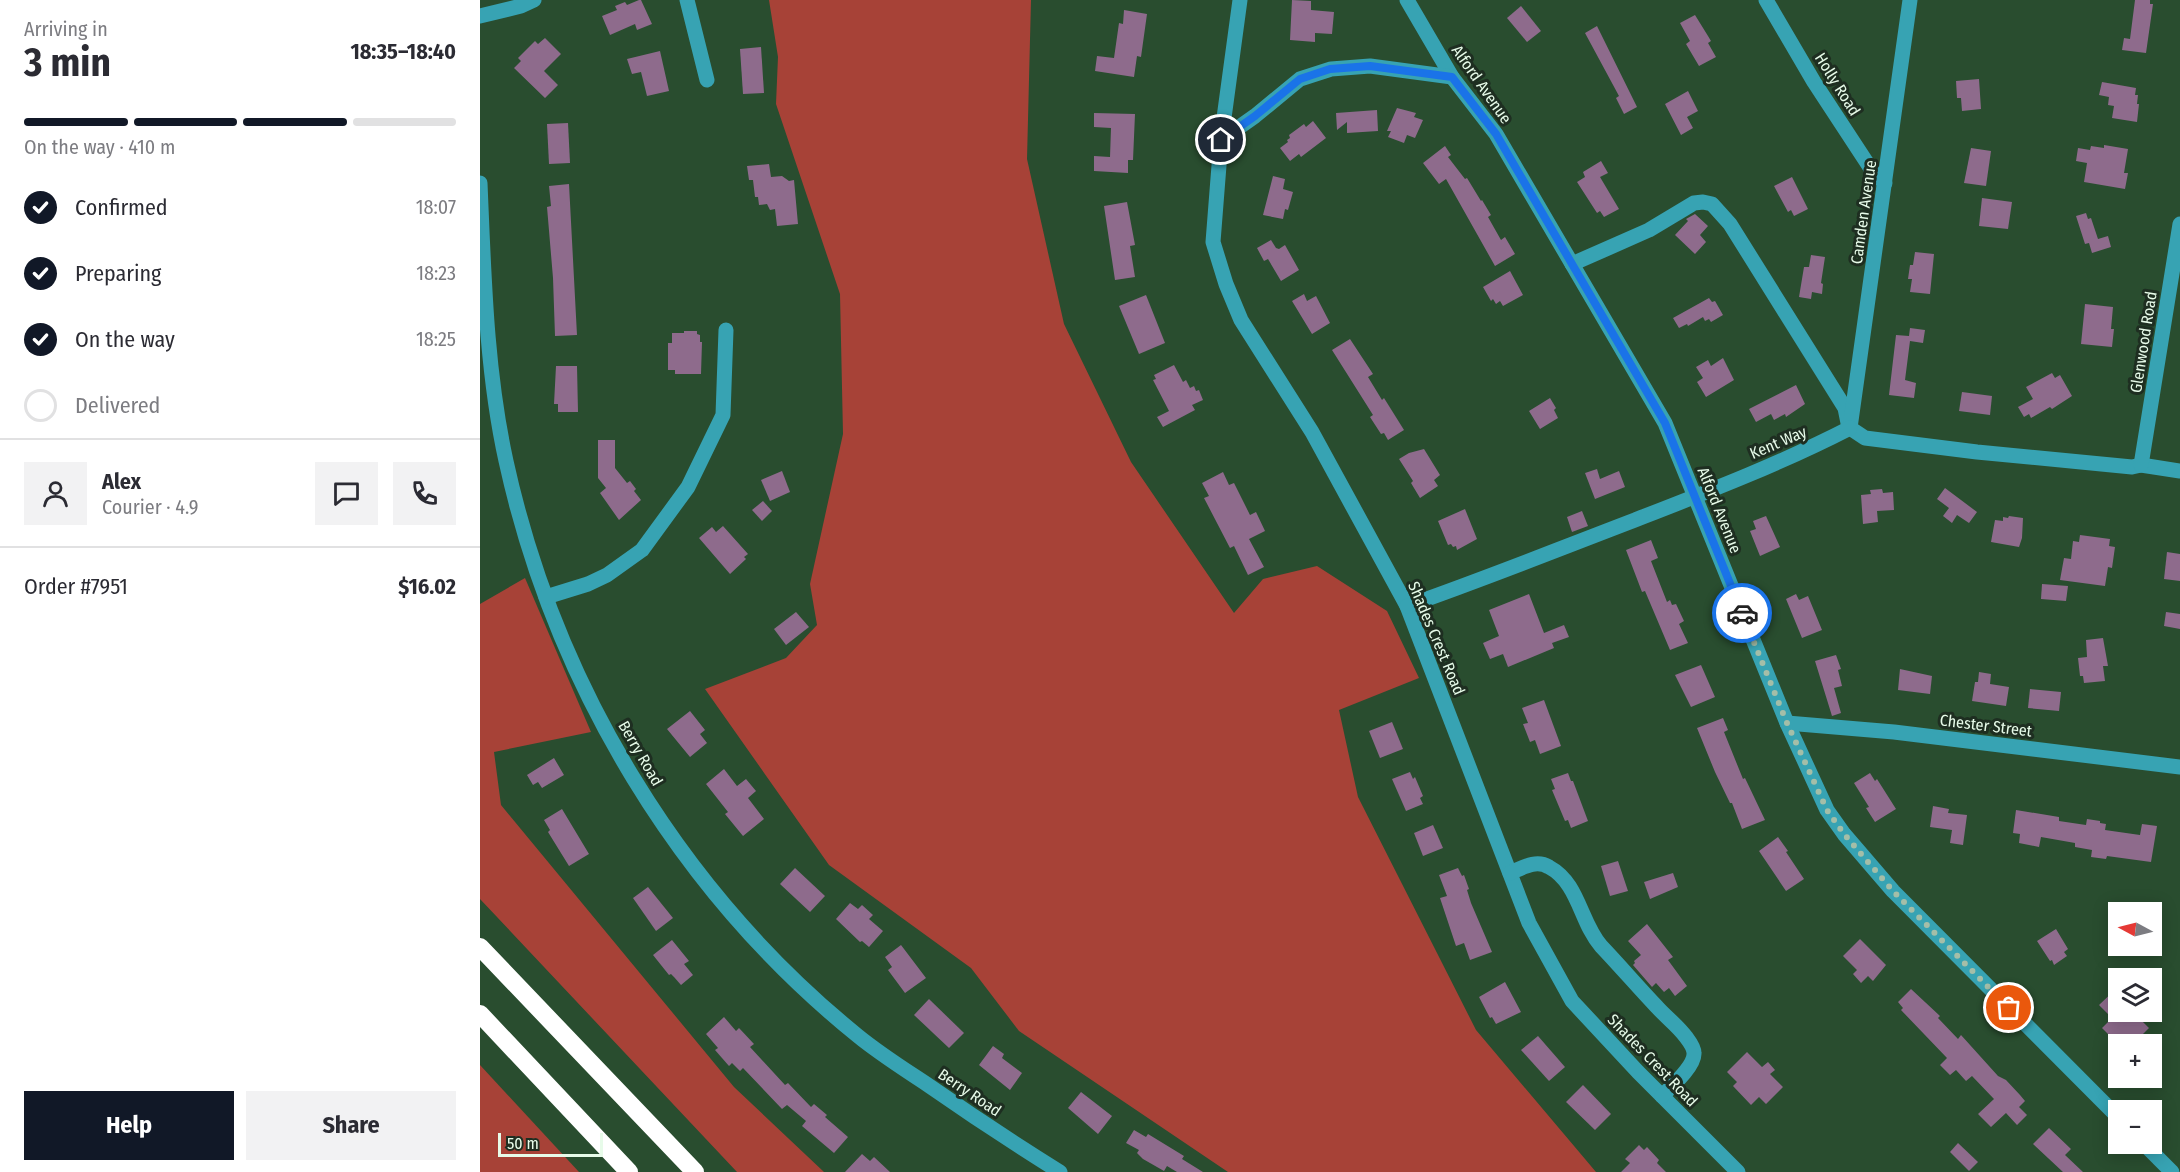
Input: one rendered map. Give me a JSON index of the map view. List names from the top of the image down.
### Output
{
  "streets": {
    "street": [
      "Alford Avenue",
      "Holly Road",
      "Camden Avenue",
      "Glenwood Road",
      "Kent Way",
      "Shades Crest Road",
      "Chester Street",
      "Berry Road"
    ]
  },
  "crossings": [
    ["Alford Avenue", "Kent Way"],
    ["Alford Avenue", "Chester Street"],
    ["Holly Road", "Camden Avenue"],
    ["Camden Avenue", "Kent Way"],
    ["Kent Way", "Shades Crest Road"]
  ],
  "scale_bar": "50 m",
  "north": "left",
  "page": {
    "heading": ["3 min", "Arriving in", "18:35–18:40"],
    "panel": [
      "Alex",
      "Courier · 4.9",
      "Order #7951",
      "$16.02"
    ],
    "bar": "On the way · 410 m",
    "list": [
      ["Confirmed", "18:07"],
      ["Preparing", "18:23"],
      ["On the way", "18:25"],
      "Delivered"
    ],
    "map_buttons": ["+", "−"],
    "buttons": ["Help", "Share"],
    "scale": "50 m"
  }
}
